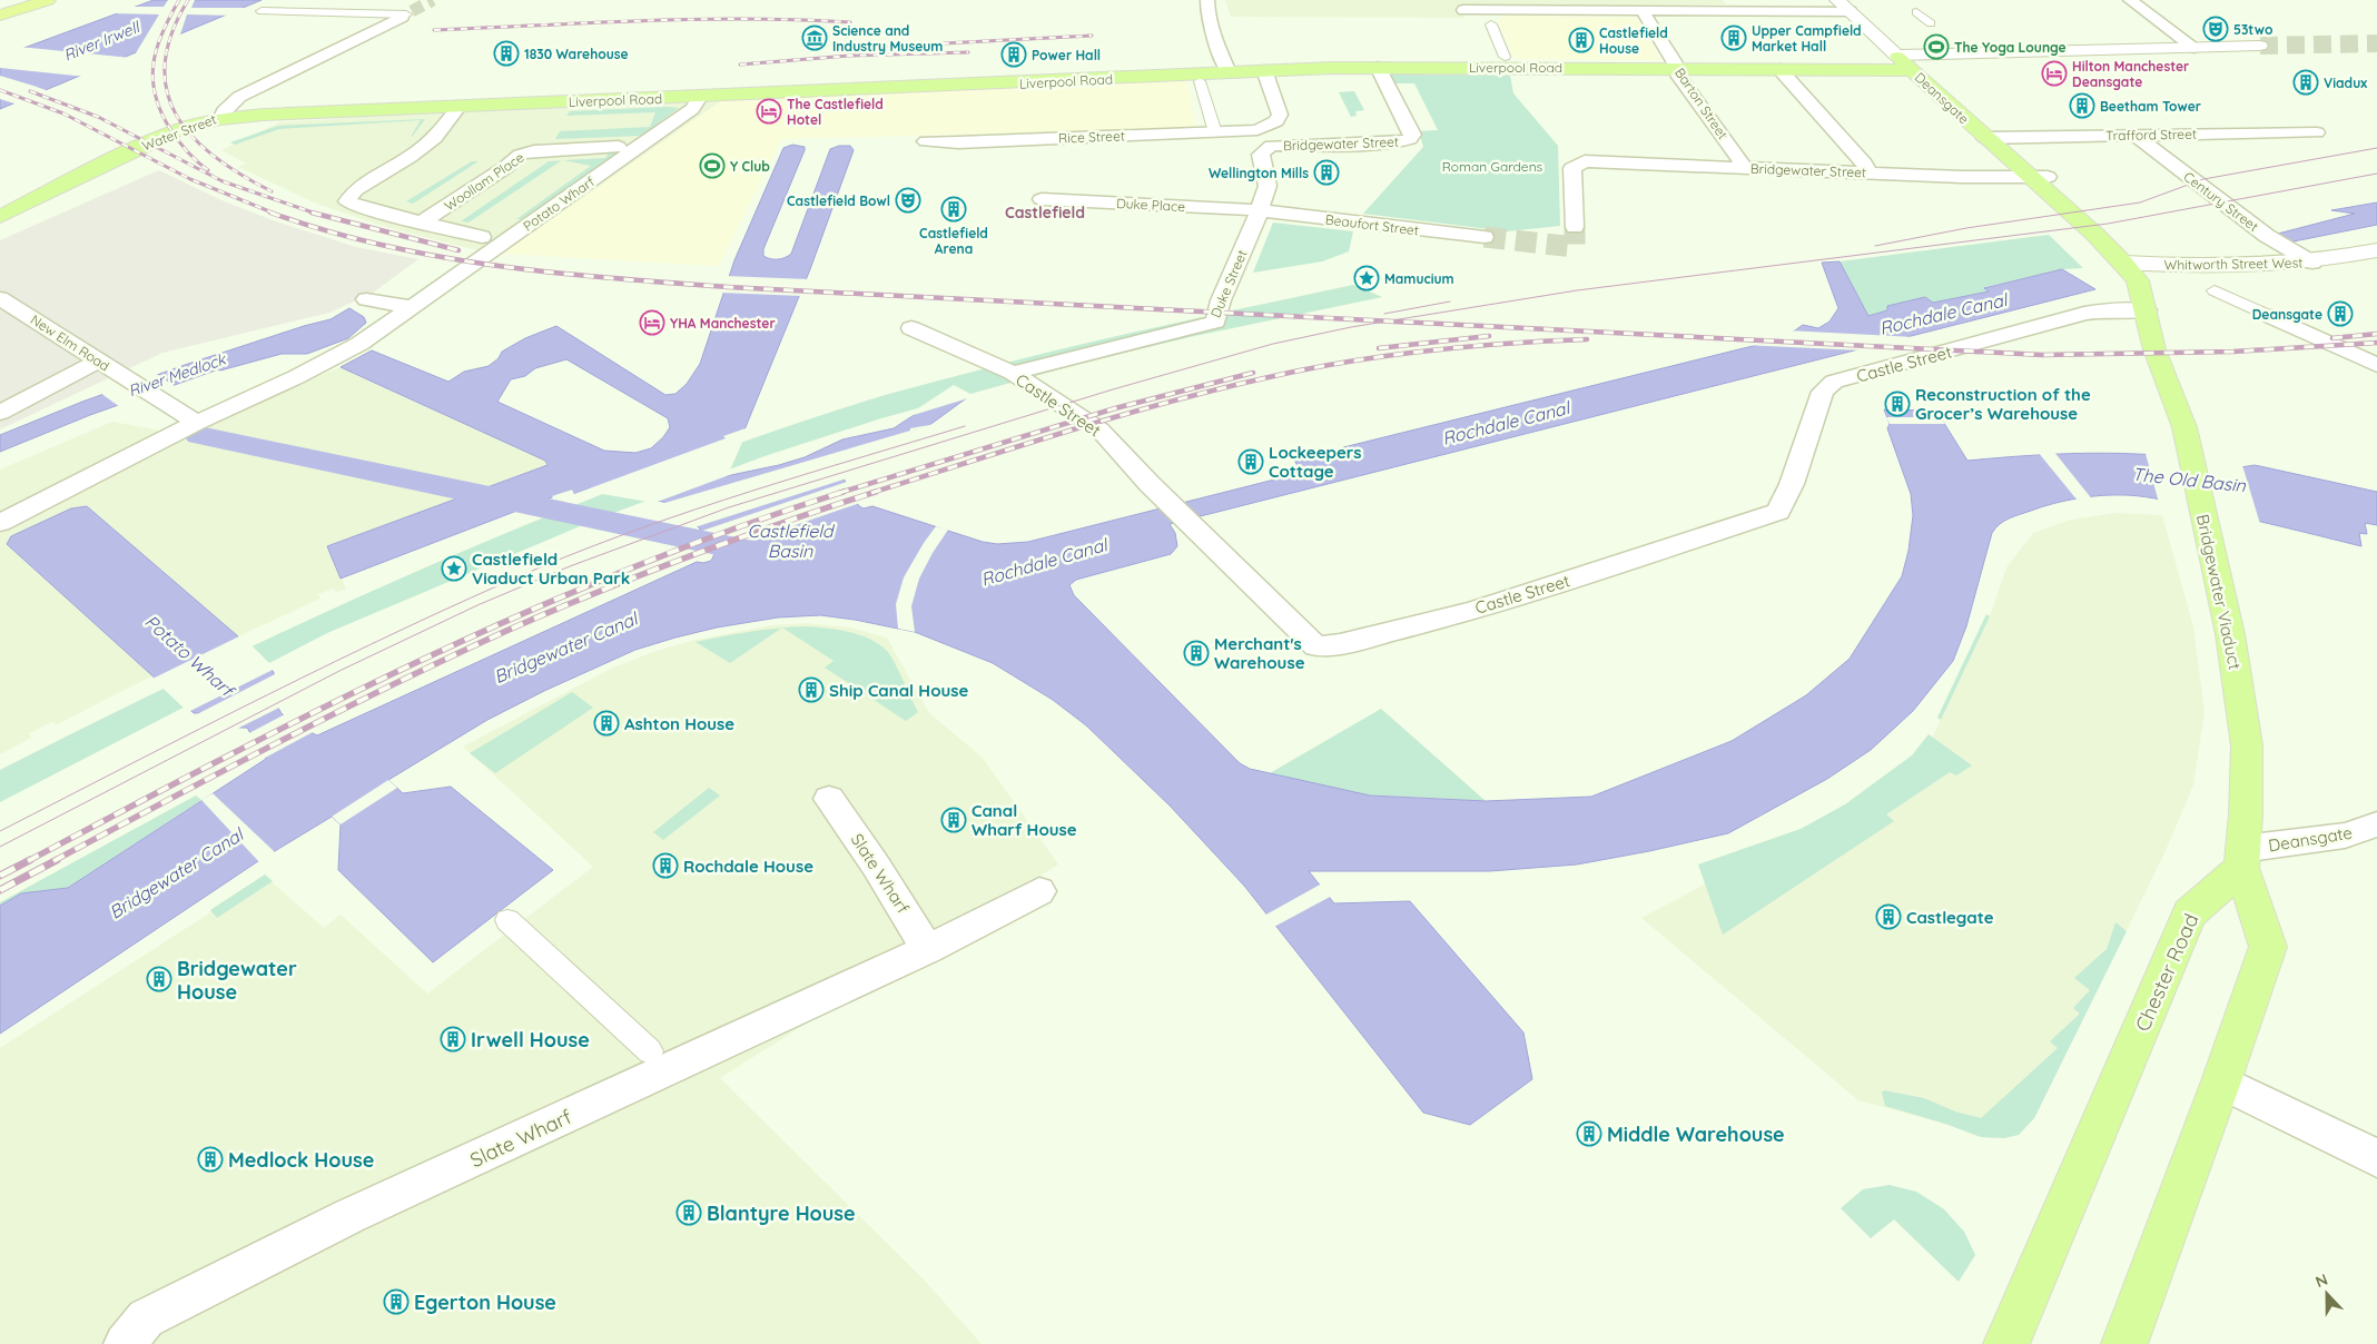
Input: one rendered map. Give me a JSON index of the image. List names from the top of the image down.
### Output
{
  "streets": {
    "main road": [
      "Liverpool Road",
      "Deansgate",
      "Water Street",
      "Bridgewater Viaduct",
      "Chester Road"
    ],
    "street": [
      "Barton Street",
      "Trafford Street",
      "Rice Street",
      "Bridgewater Street",
      "Woollam Place",
      "Century Street",
      "Potato Wharf",
      "Duke Place",
      "Beaufort Street",
      "Whitworth Street West",
      "Duke Street",
      "New Elm Road",
      "Castle Street",
      "Slate Wharf"
    ]
  },
  "crossings": [
    ["Liverpool Road", "Deansgate"],
    ["Liverpool Road", "Barton Street"],
    ["Liverpool Road", "Water Street"],
    ["Liverpool Road", "Bridgewater Street"],
    ["Liverpool Road", "Woollam Place"],
    ["Liverpool Road", "Potato Wharf"],
    ["Deansgate", "Trafford Street"],
    ["Deansgate", "Bridgewater Street"],
    ["Deansgate", "Whitworth Street West"],
    ["Deansgate", "Bridgewater Viaduct"],
    ["Deansgate", "Chester Road"],
    ["Barton Street", "Bridgewater Street"],
    ["Trafford Street", "Century Street"],
    ["Bridgewater Street", "Duke Street"],
    ["Century Street", "Whitworth Street West"],
    ["Potato Wharf", "New Elm Road"],
    ["Duke Place", "Beaufort Street"],
    ["Duke Place", "Duke Street"],
    ["Beaufort Street", "Duke Street"],
    ["Whitworth Street West", "Bridgewater Viaduct"],
    ["Duke Street", "Castle Street"],
    ["Castle Street", "Bridgewater Viaduct"],
    ["Bridgewater Viaduct", "Chester Road"]
  ],
  "districts": ["Castlefield"],
  "water": [
    "River Irwell",
    "Rochdale Canal",
    "River Medlock",
    "The Old Basin",
    "Castlefield Basin",
    "Bridgewater Canal",
    "Potato Wharf"
  ],
  "parks": ["Roman Gardens"],
  "places": {
    "theatre": ["53two", "Castlefield Bowl"],
    "museum": ["Science and Industry Museum"],
    "building": [
      "Upper Campfield Market Hall",
      "Castlefield House",
      "1830 Warehouse",
      "Power Hall",
      "Viadux",
      "Beetham Tower",
      "Wellington Mills",
      "Castlefield Arena",
      "Deansgate",
      "Reconstruction of the Grocer’s Warehouse",
      "Lockeepers Cottage",
      "Merchant's Warehouse",
      "Ship Canal House",
      "Ashton House",
      "Canal Wharf House",
      "Rochdale House",
      "Castlegate",
      "Bridgewater House",
      "Irwell House",
      "Middle Warehouse",
      "Medlock House",
      "Blantyre House",
      "Egerton House"
    ],
    "sports": ["The Yoga Lounge", "Y Club"],
    "hotel": ["Hilton Manchester Deansgate", "The Castlefield Hotel", "YHA Manchester"],
    "place": ["Mamucium", "Castlefield Viaduct Urban Park"]
  },
  "north": "top"
}
